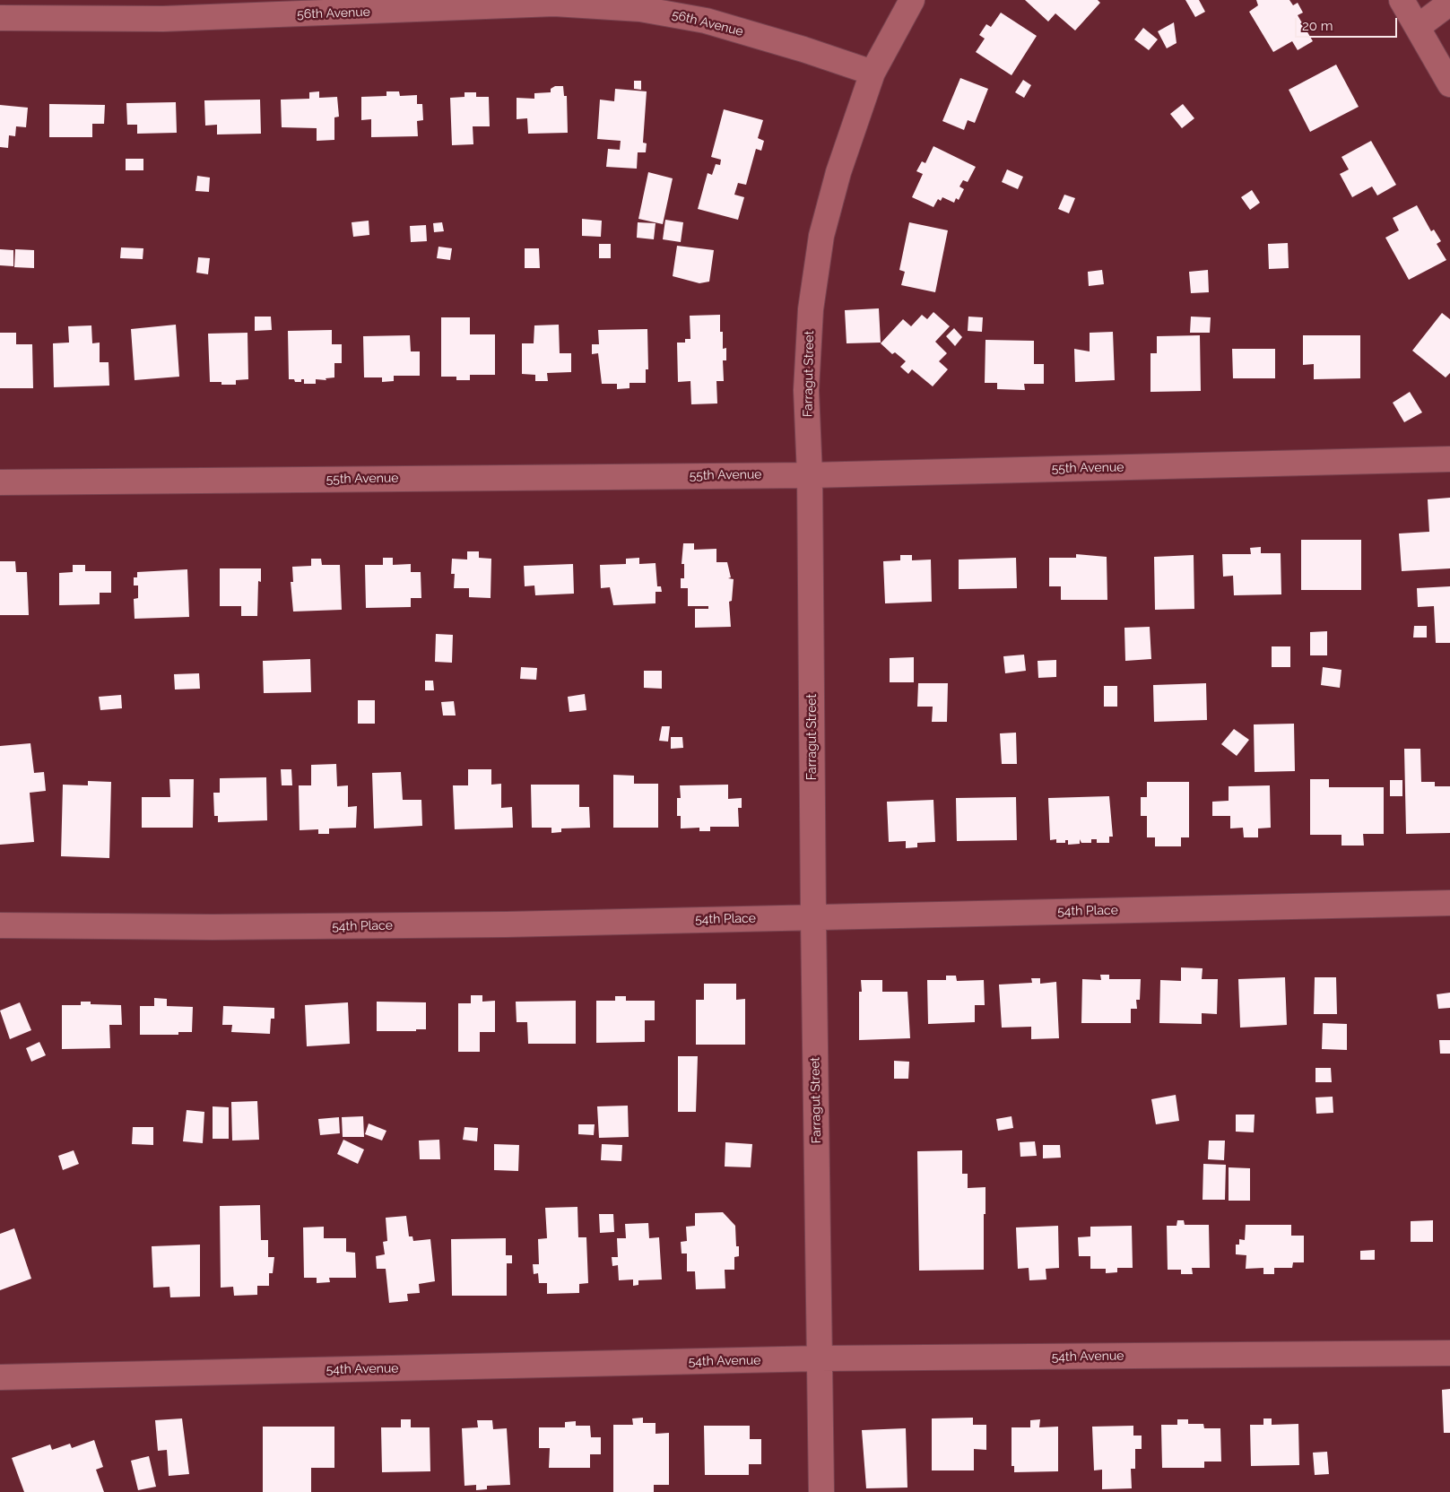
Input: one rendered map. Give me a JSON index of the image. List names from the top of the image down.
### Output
{
  "streets": {
    "street": [
      "56th Avenue",
      "Farragut Street",
      "55th Avenue",
      "54th Place",
      "54th Avenue"
    ]
  },
  "crossings": [
    ["56th Avenue", "Farragut Street"],
    ["Farragut Street", "55th Avenue"],
    ["Farragut Street", "54th Place"],
    ["Farragut Street", "54th Avenue"]
  ],
  "scale_bar": "20 m"
}
